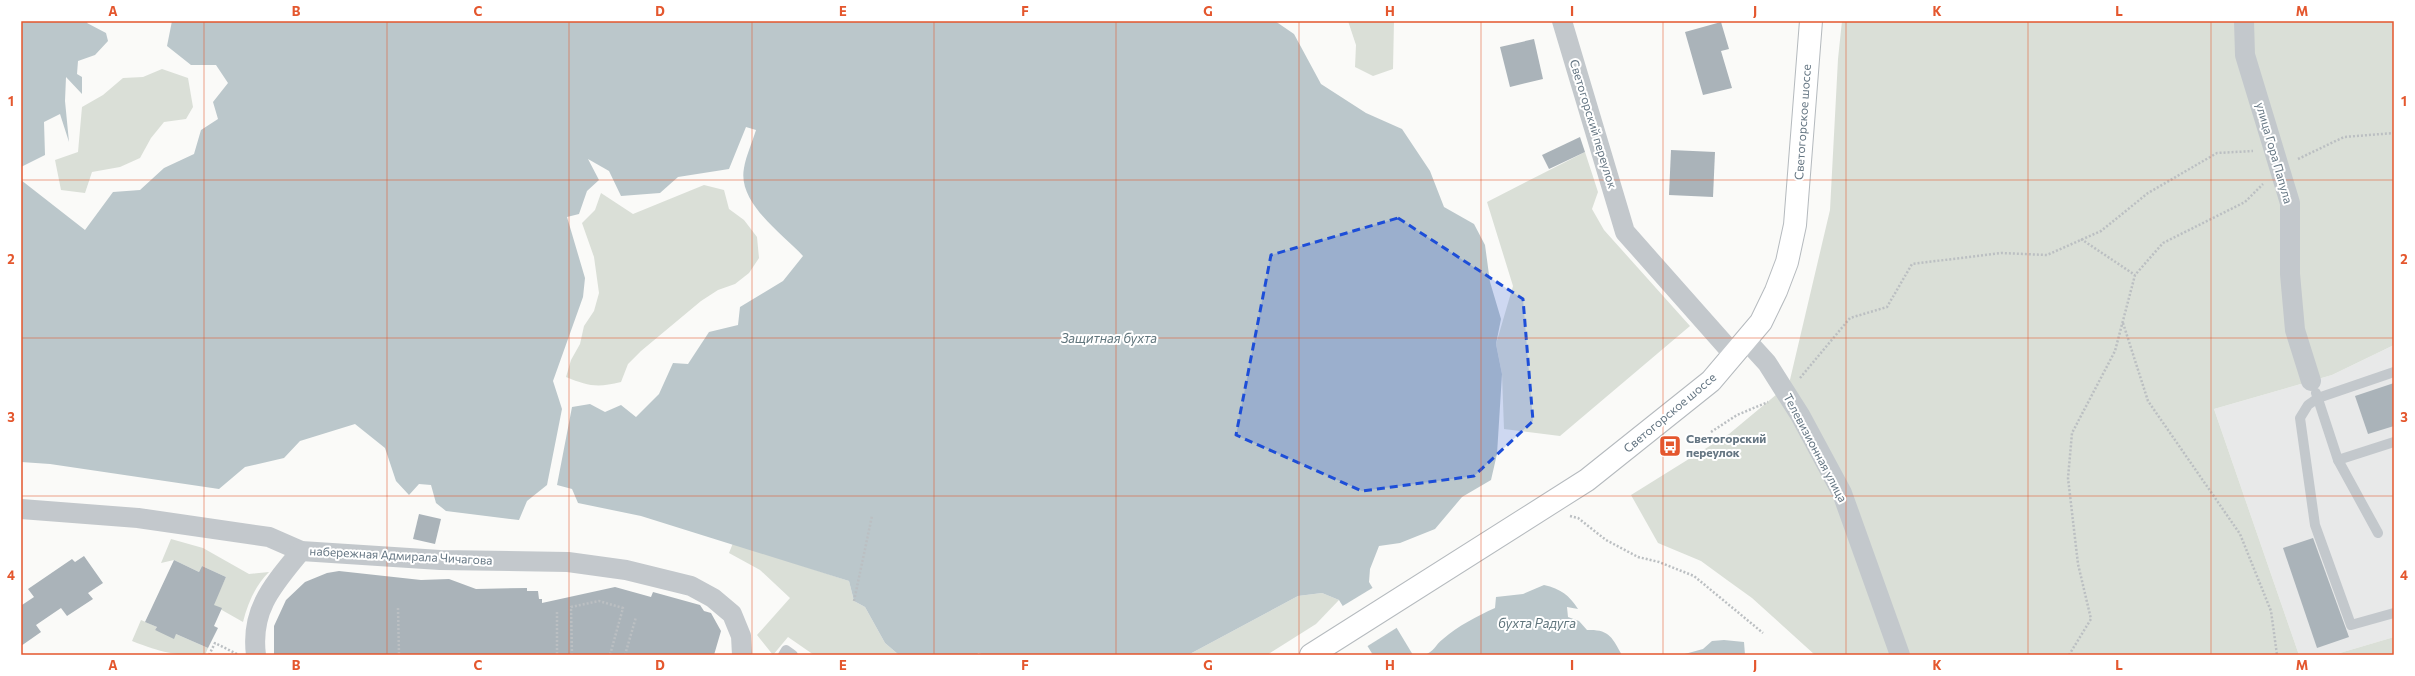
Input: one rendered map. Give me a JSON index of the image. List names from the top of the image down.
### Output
{
  "streets": {
    "main road": ["Светогорское шоссе"],
    "street": [
      "Светогорский переулок",
      "улица Гора Папула",
      "Телевизионная улица",
      "набережная Адмирала Чичагова"
    ]
  },
  "crossings": [
    ["Светогорское шоссе", "Светогорский переулок"],
    ["Светогорское шоссе", "Телевизионная улица"],
    ["Светогорский переулок", "Телевизионная улица"]
  ],
  "water": ["Защитная бухта", "бухта Радуга"],
  "places": {
    "bus stop": ["Светогорский переулок"]
  },
  "grid": {
    "columns": [
      "A",
      "B",
      "C",
      "D",
      "E",
      "F",
      "G",
      "H",
      "I",
      "J",
      "K",
      "L",
      "M"
    ],
    "rows": [
      "1",
      "2",
      "3",
      "4"
    ]
  }
}
